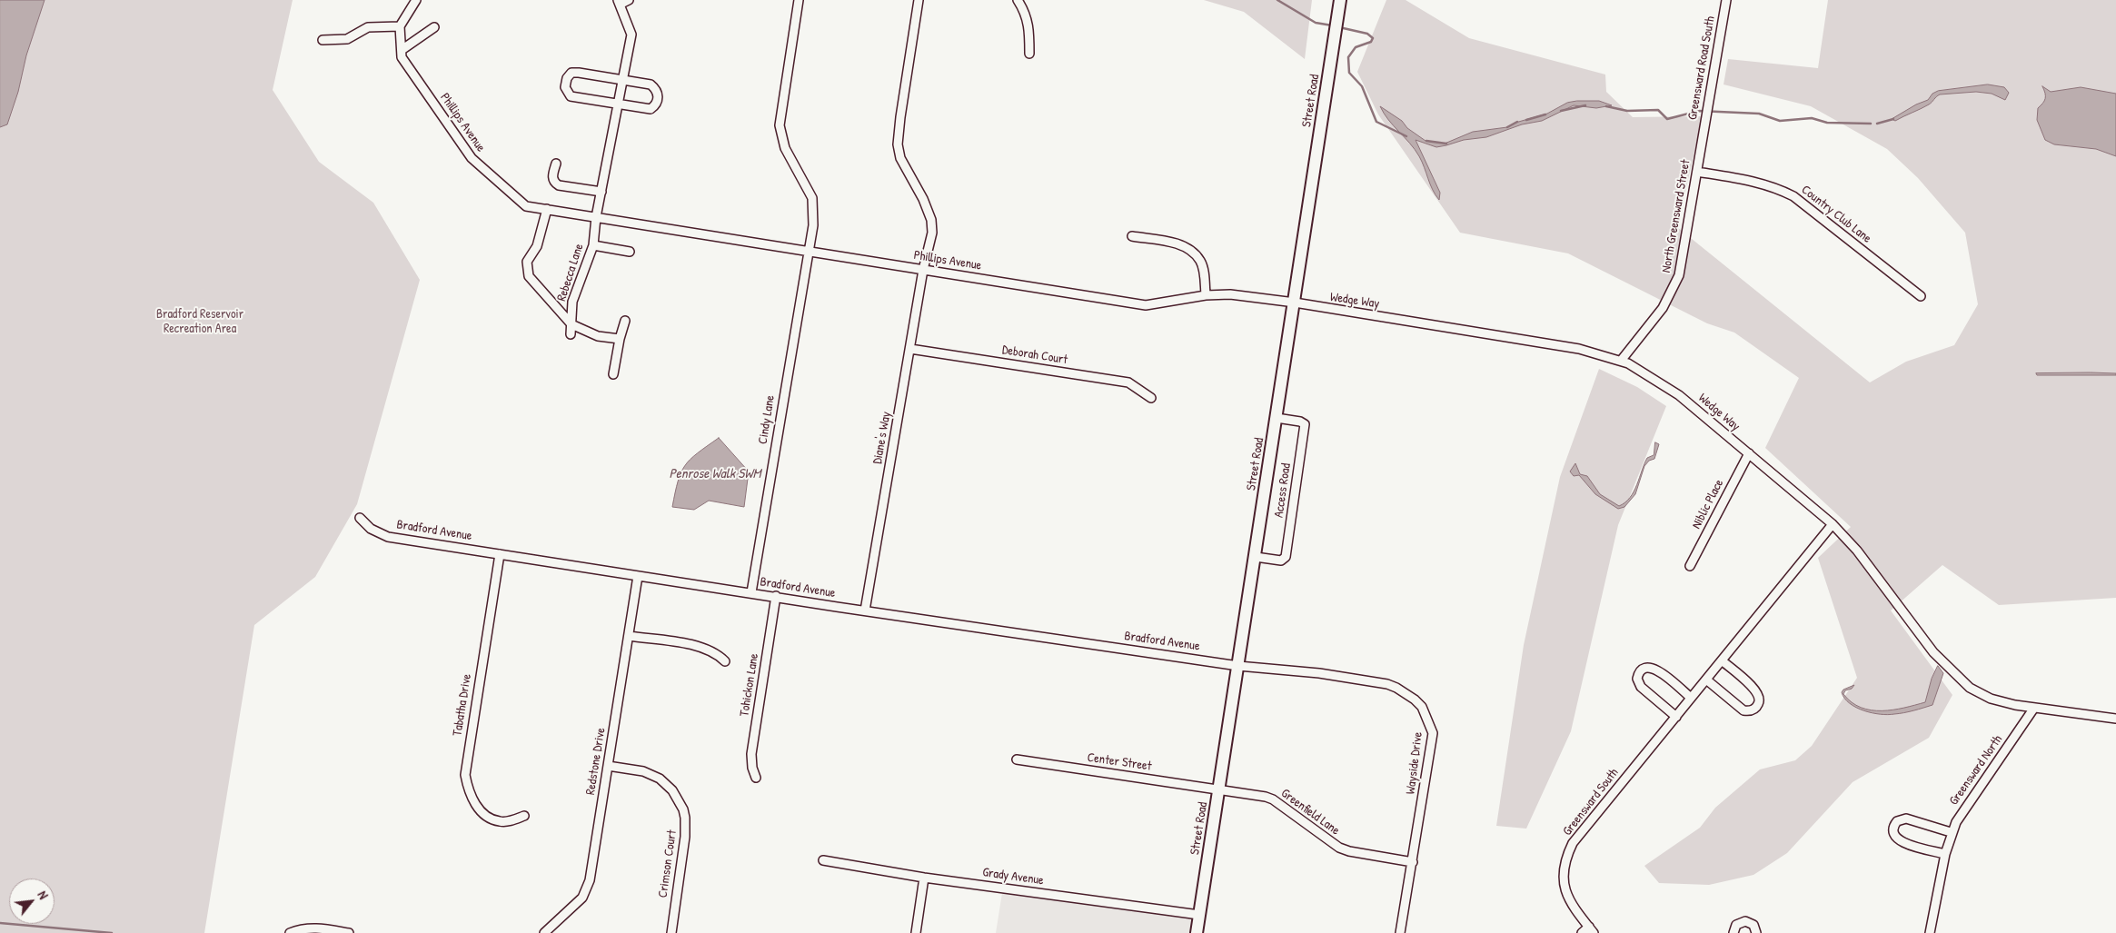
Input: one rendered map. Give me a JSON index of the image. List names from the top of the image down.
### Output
{
  "streets": {
    "main road": ["Street Road"],
    "street": [
      "Greensward Road South",
      "Phillips Avenue",
      "Country Club Lane",
      "North Greensward Street",
      "Rebecca Lane",
      "Wedge Way",
      "Deborah Court",
      "Cindy Lane",
      "Diane's Way",
      "Access Road",
      "Niblic Place",
      "Bradford Avenue",
      "Tohickon Lane",
      "Tabatha Drive",
      "Redstone Drive",
      "Center Street",
      "Wayside Drive",
      "Greensward North",
      "Greensward South",
      "Greenfield Lane",
      "Crimson Court",
      "Grady Avenue"
    ]
  },
  "crossings": [
    ["Greensward Road South", "North Greensward Street"],
    ["Street Road", "Phillips Avenue"],
    ["Street Road", "Wedge Way"],
    ["Street Road", "Access Road"],
    ["Street Road", "Bradford Avenue"],
    ["Street Road", "Center Street"],
    ["Street Road", "Wayside Drive"],
    ["Street Road", "Greenfield Lane"],
    ["Street Road", "Grady Avenue"],
    ["Phillips Avenue", "Rebecca Lane"],
    ["Phillips Avenue", "Wedge Way"],
    ["Phillips Avenue", "Cindy Lane"],
    ["Phillips Avenue", "Diane's Way"],
    ["Country Club Lane", "North Greensward Street"],
    ["North Greensward Street", "Wedge Way"],
    ["Wedge Way", "Niblic Place"],
    ["Wedge Way", "Greensward North"],
    ["Deborah Court", "Diane's Way"],
    ["Cindy Lane", "Bradford Avenue"],
    ["Diane's Way", "Bradford Avenue"],
    ["Bradford Avenue", "Tohickon Lane"],
    ["Bradford Avenue", "Tabatha Drive"],
    ["Bradford Avenue", "Redstone Drive"],
    ["Bradford Avenue", "Wayside Drive"],
    ["Redstone Drive", "Crimson Court"],
    ["Center Street", "Greenfield Lane"],
    ["Wayside Drive", "Greenfield Lane"]
  ],
  "water": ["Penrose Walk SWM"],
  "parks": ["Bradford Reservoir Recreation Area"],
  "north": "top right"
}
